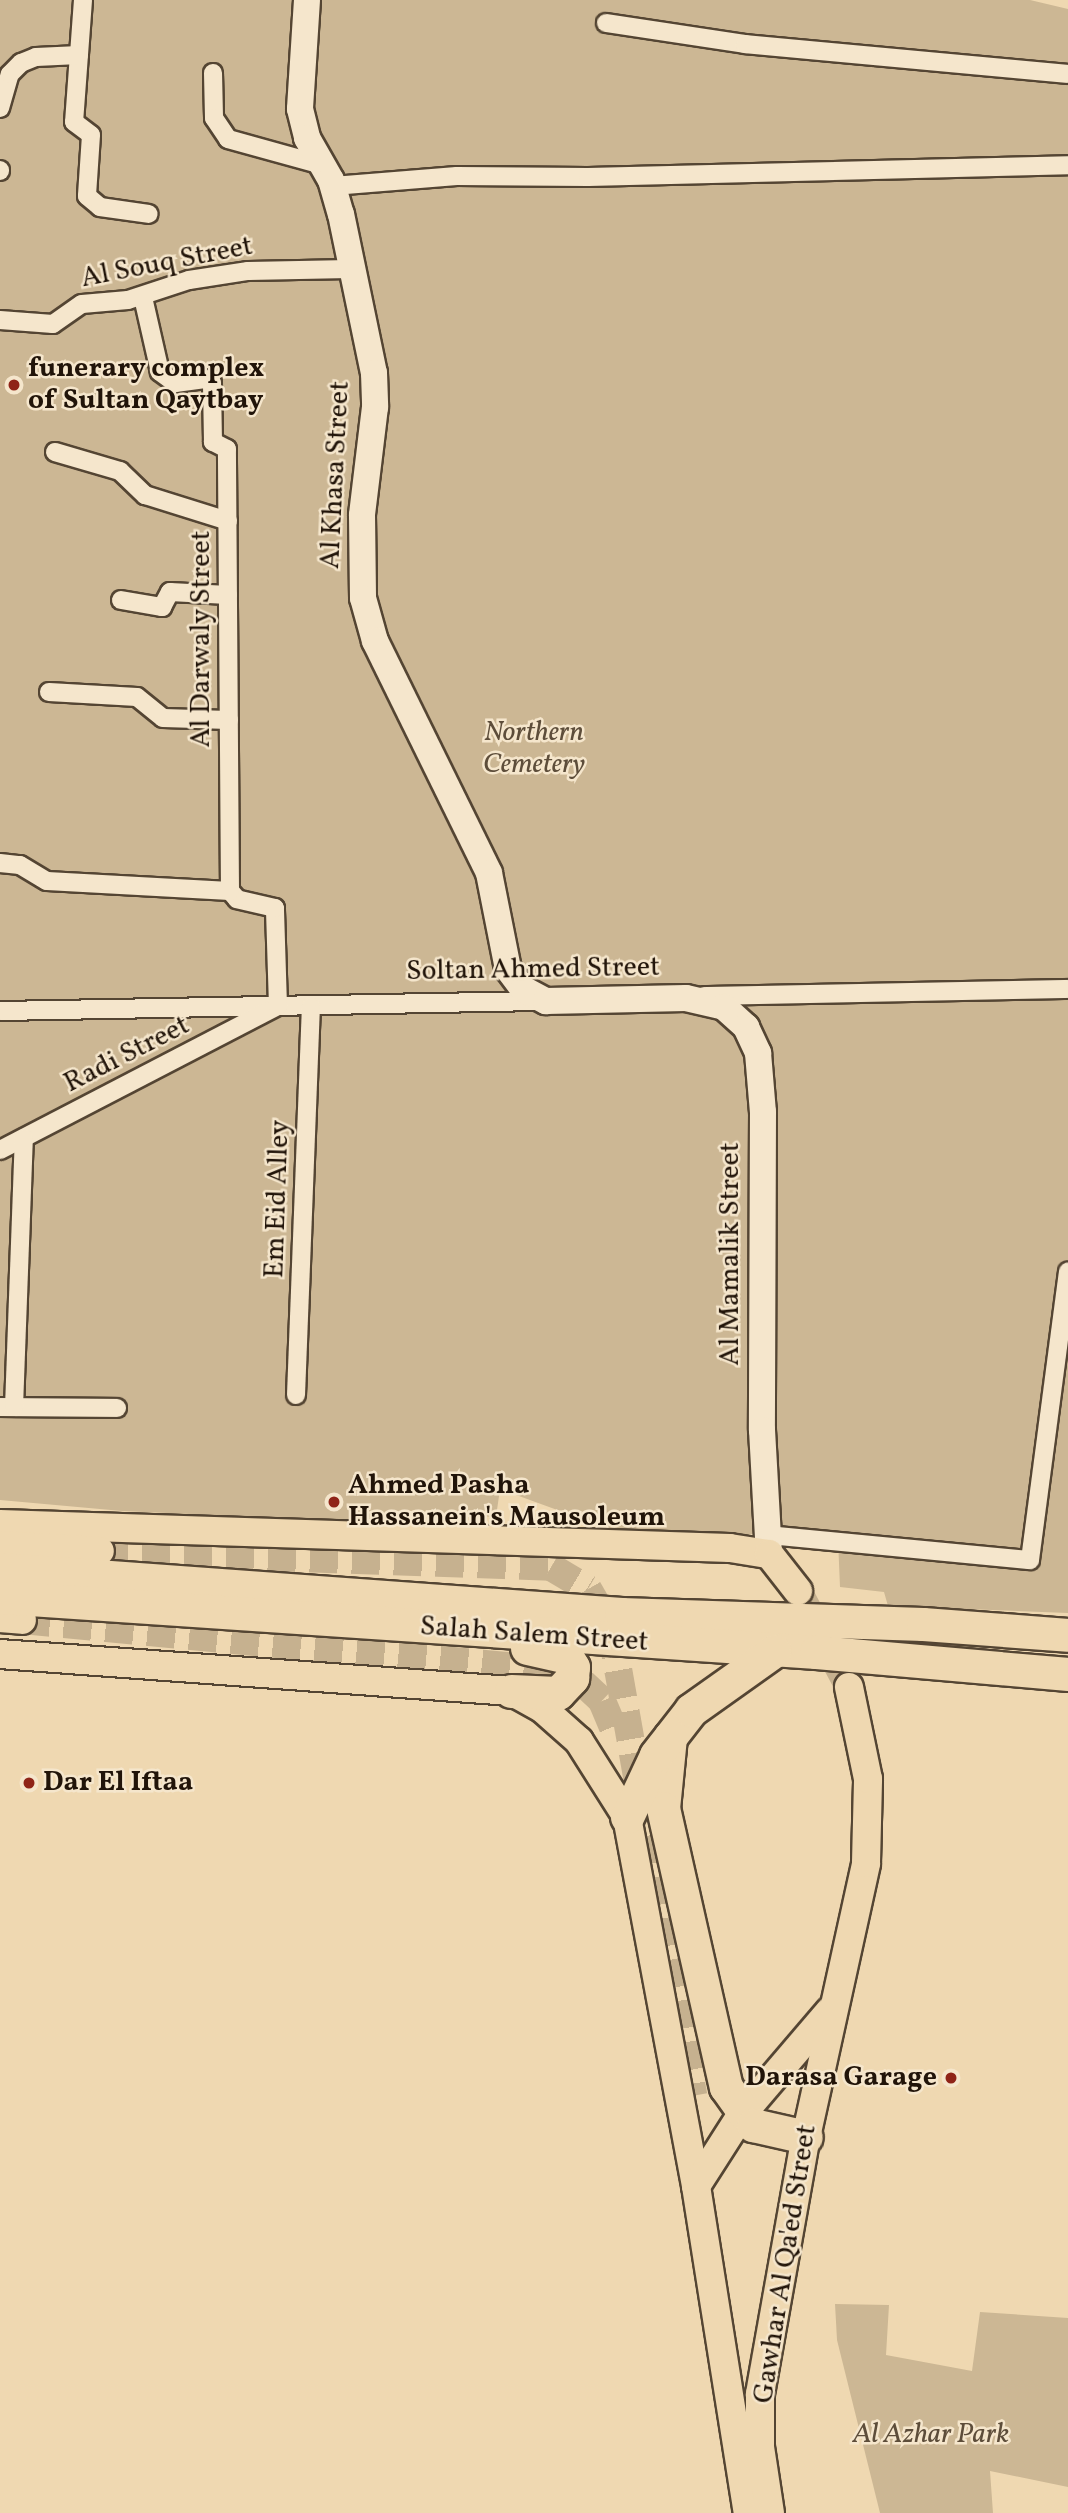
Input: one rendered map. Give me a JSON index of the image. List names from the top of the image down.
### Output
{
  "streets": {
    "highway": ["Salah Salem Street"],
    "main road": ["Gawhar Al Qa'ed Street"],
    "street": [
      "Al Souq Street",
      "Al Khasa Street",
      "Al Darwaly Street",
      "Soltan Ahmed Street",
      "Radi Street",
      "Em Eid Alley",
      "Al Mamalik Street"
    ]
  },
  "crossings": [
    ["Al Souq Street", "Al Khasa Street"],
    ["Al Souq Street", "Al Darwaly Street"],
    ["Al Khasa Street", "Soltan Ahmed Street"],
    ["Soltan Ahmed Street", "Radi Street"],
    ["Soltan Ahmed Street", "Em Eid Alley"],
    ["Soltan Ahmed Street", "Al Mamalik Street"]
  ],
  "parks": ["Northern Cemetery", "Al Azhar Park"],
  "places": [
    "funerary complex of Sultan Qaytbay",
    "Ahmed Pasha Hassanein's Mausoleum",
    "Dar El Iftaa",
    "Darasa Garage"
  ]
}
